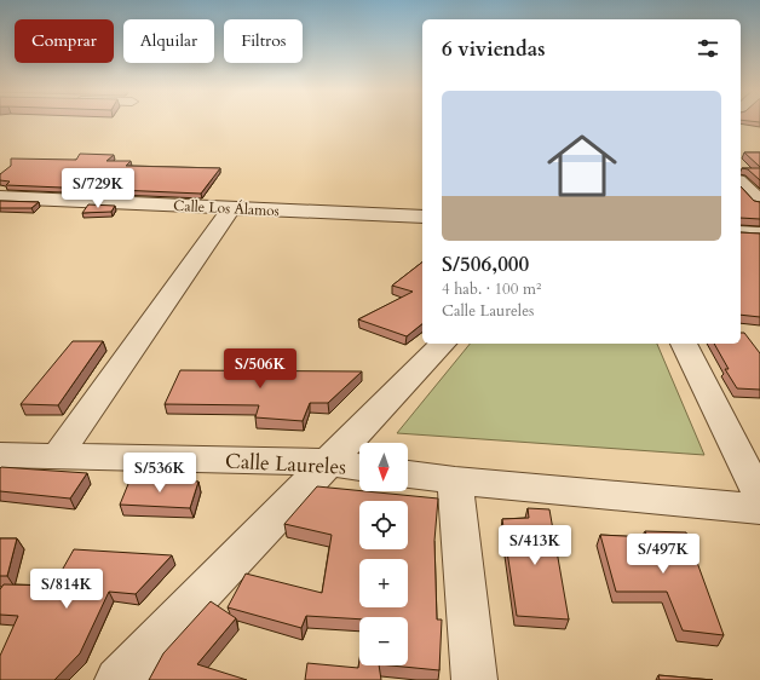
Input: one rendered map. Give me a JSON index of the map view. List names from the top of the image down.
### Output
{
  "streets": {
    "street": ["Calle Los Álamos", "Calle Laureles"]
  },
  "north": "bottom",
  "page": {
    "chip": ["Comprar", "Alquilar", "Filtros"],
    "heading": "6 viviendas",
    "list": [
      {
        "name": "S/506,000",
        "note": "4 hab. · 100 m² · Calle Laureles"
      }
    ],
    "price": [
      "S/729K",
      "S/506K",
      "S/536K",
      "S/413K",
      "S/497K",
      "S/814K"
    ],
    "map_buttons": ["+", "−"]
  }
}
